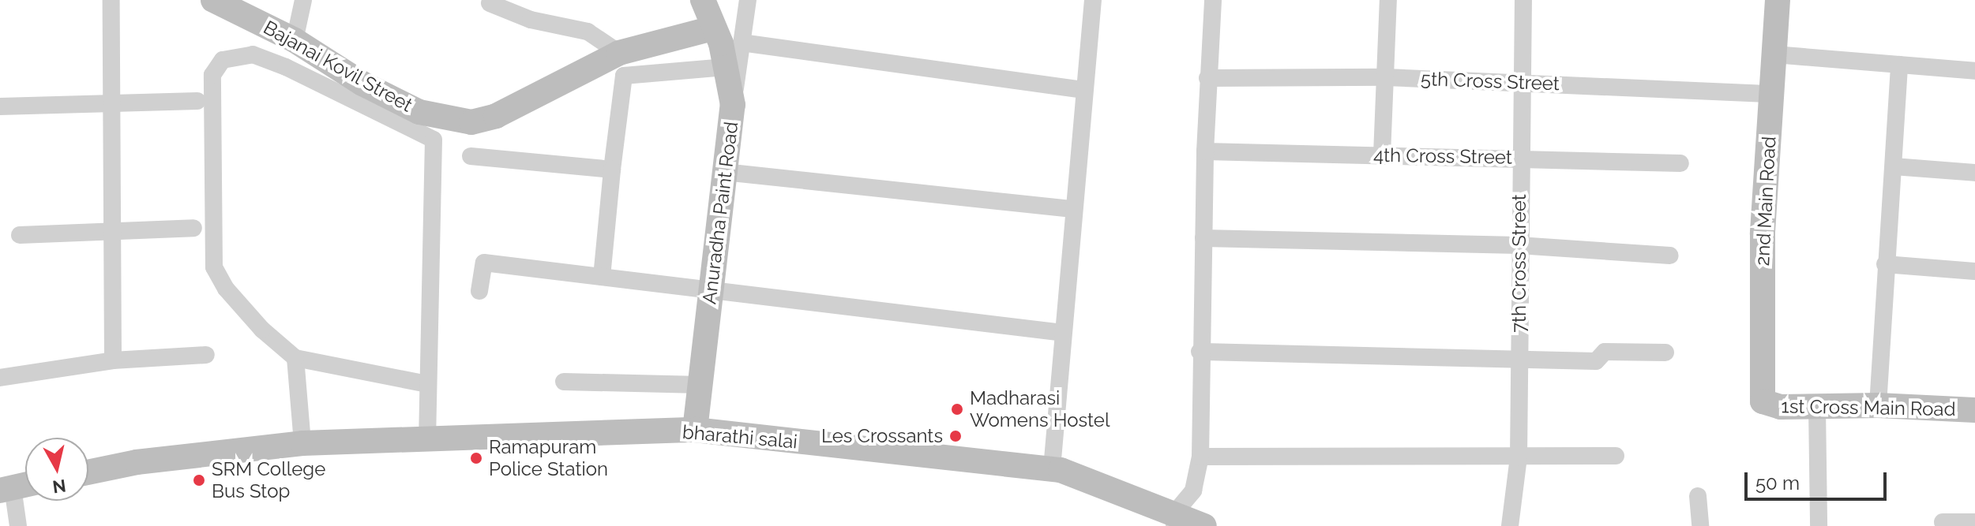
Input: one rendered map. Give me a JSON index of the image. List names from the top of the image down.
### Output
{
  "streets": {
    "street": [
      "Bajanai Kovil Street",
      "5th Cross Street",
      "4th Cross Street",
      "2nd Main Road",
      "Anuradha Paint Road",
      "7th Cross Street",
      "1st Cross Main Road",
      "bharathi salai"
    ]
  },
  "crossings": [
    ["Bajanai Kovil Street", "Anuradha Paint Road"],
    ["5th Cross Street", "2nd Main Road"],
    ["5th Cross Street", "7th Cross Street"],
    ["4th Cross Street", "7th Cross Street"],
    ["2nd Main Road", "1st Cross Main Road"],
    ["Anuradha Paint Road", "bharathi salai"]
  ],
  "places": [
    "Madharasi Womens Hostel",
    "Les Crossants",
    "Ramapuram Police Station",
    "SRM College Bus Stop"
  ],
  "scale_bar": "50 m",
  "north": "bottom"
}
